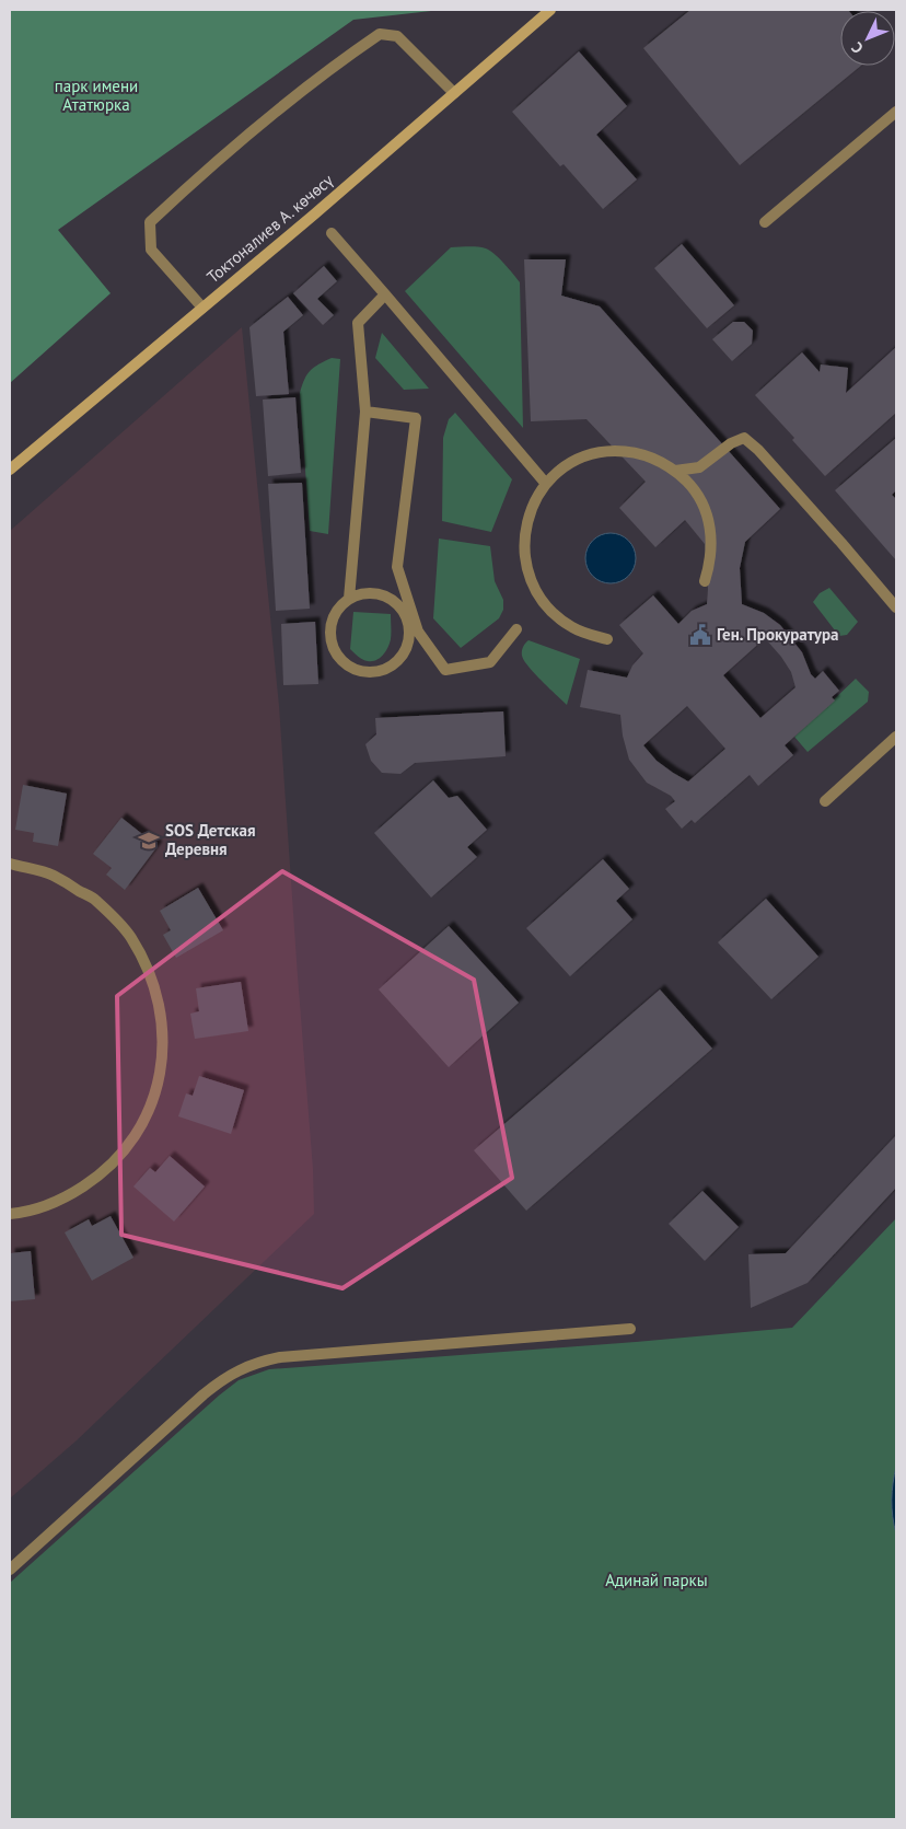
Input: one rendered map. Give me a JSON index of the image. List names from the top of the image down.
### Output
{
  "streets": {
    "main road": ["Токтоналиев А. көчөсү"]
  },
  "parks": ["парк имени Ататюрка", "Адинай паркы"],
  "places": {
    "public building": ["Ген. Прокуратура"],
    "school or university": ["SOS Детская Деревня"]
  },
  "north": "bottom left"
}
